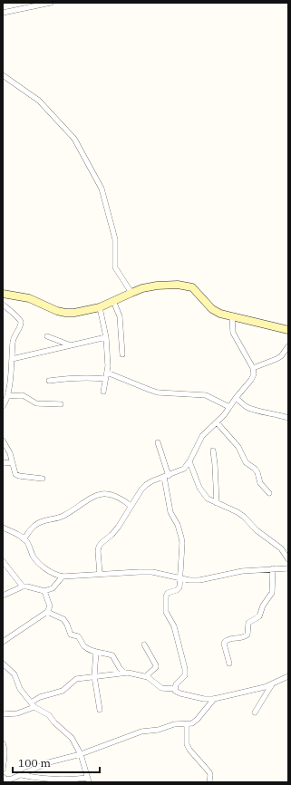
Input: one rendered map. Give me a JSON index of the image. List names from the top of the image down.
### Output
{
  "scale_bar": "100 m"
}
